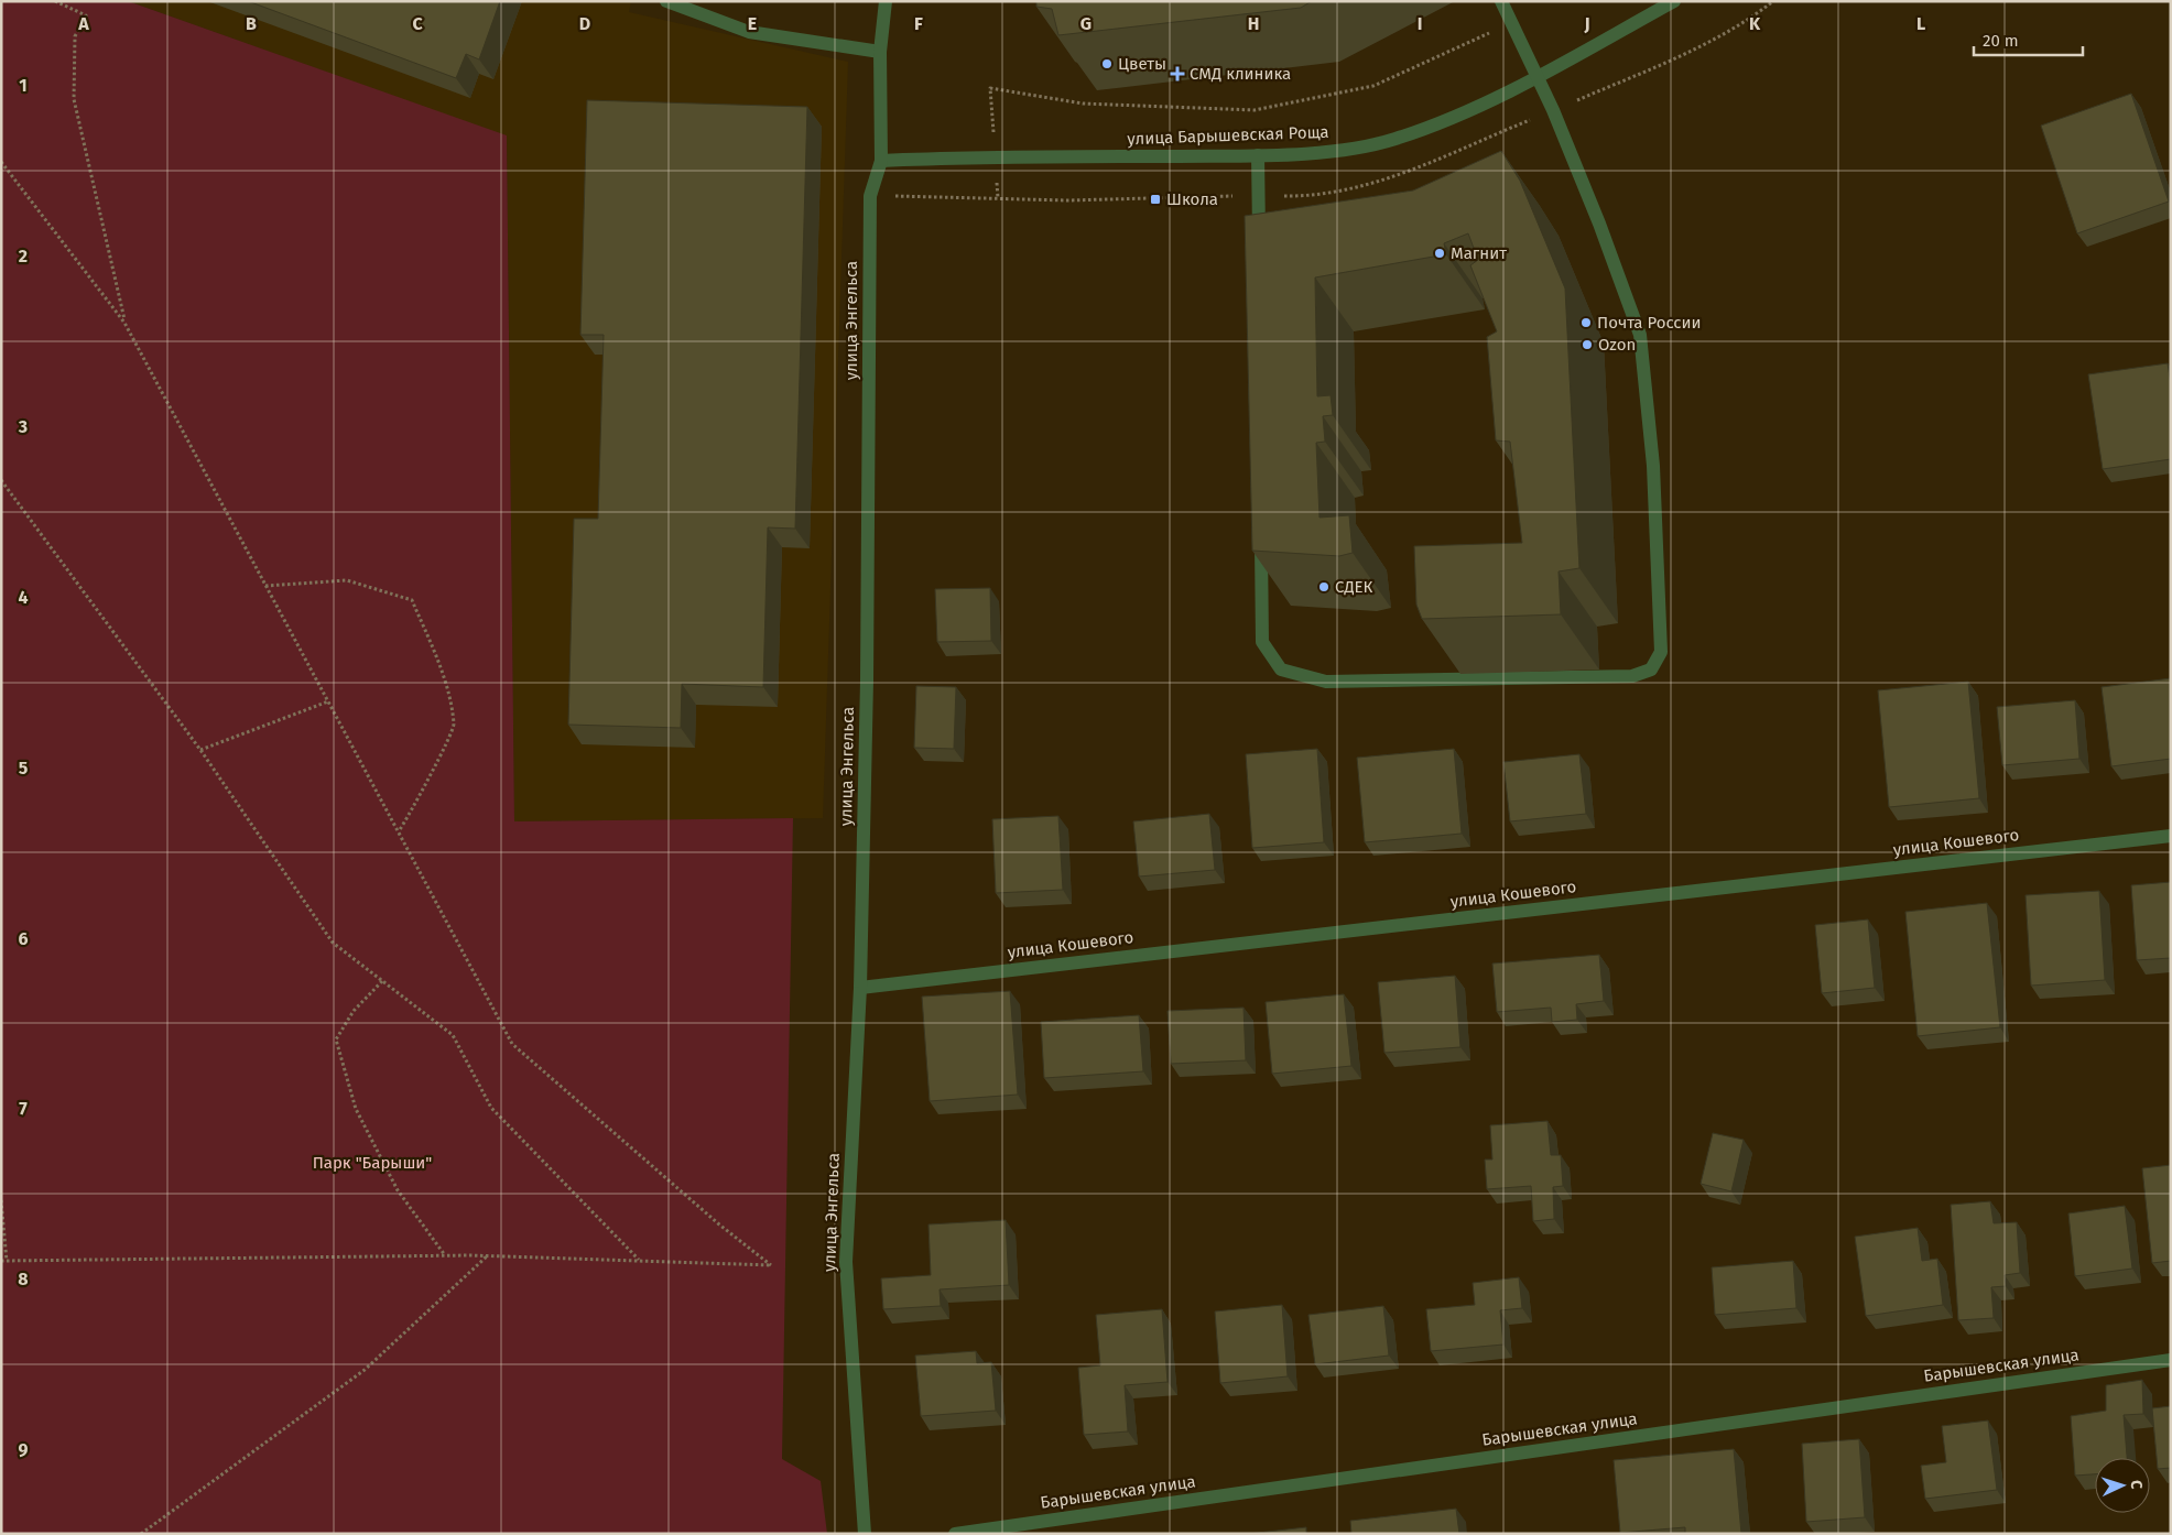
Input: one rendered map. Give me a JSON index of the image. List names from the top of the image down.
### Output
{
  "streets": {
    "street": [
      "улица Барышевская Роща",
      "улица Энгельса",
      "улица Кошевого",
      "Барышевская улица"
    ]
  },
  "crossings": [
    ["улица Барышевская Роща", "улица Энгельса"],
    ["улица Энгельса", "улица Кошевого"]
  ],
  "parks": ["Парк \"Барыши\""],
  "places": {
    "other": [
      "Цветы",
      "Магнит",
      "Почта России",
      "Ozon",
      "СДЕК"
    ],
    "health": ["СМД клиника"],
    "transit": ["Школа"]
  },
  "scale_bar": "20 m",
  "north": "right",
  "grid": {
    "columns": [
      "A",
      "B",
      "C",
      "D",
      "E",
      "F",
      "G",
      "H",
      "I",
      "J",
      "K",
      "L"
    ],
    "rows": [
      "1",
      "2",
      "3",
      "4",
      "5",
      "6",
      "7",
      "8",
      "9"
    ]
  }
}
